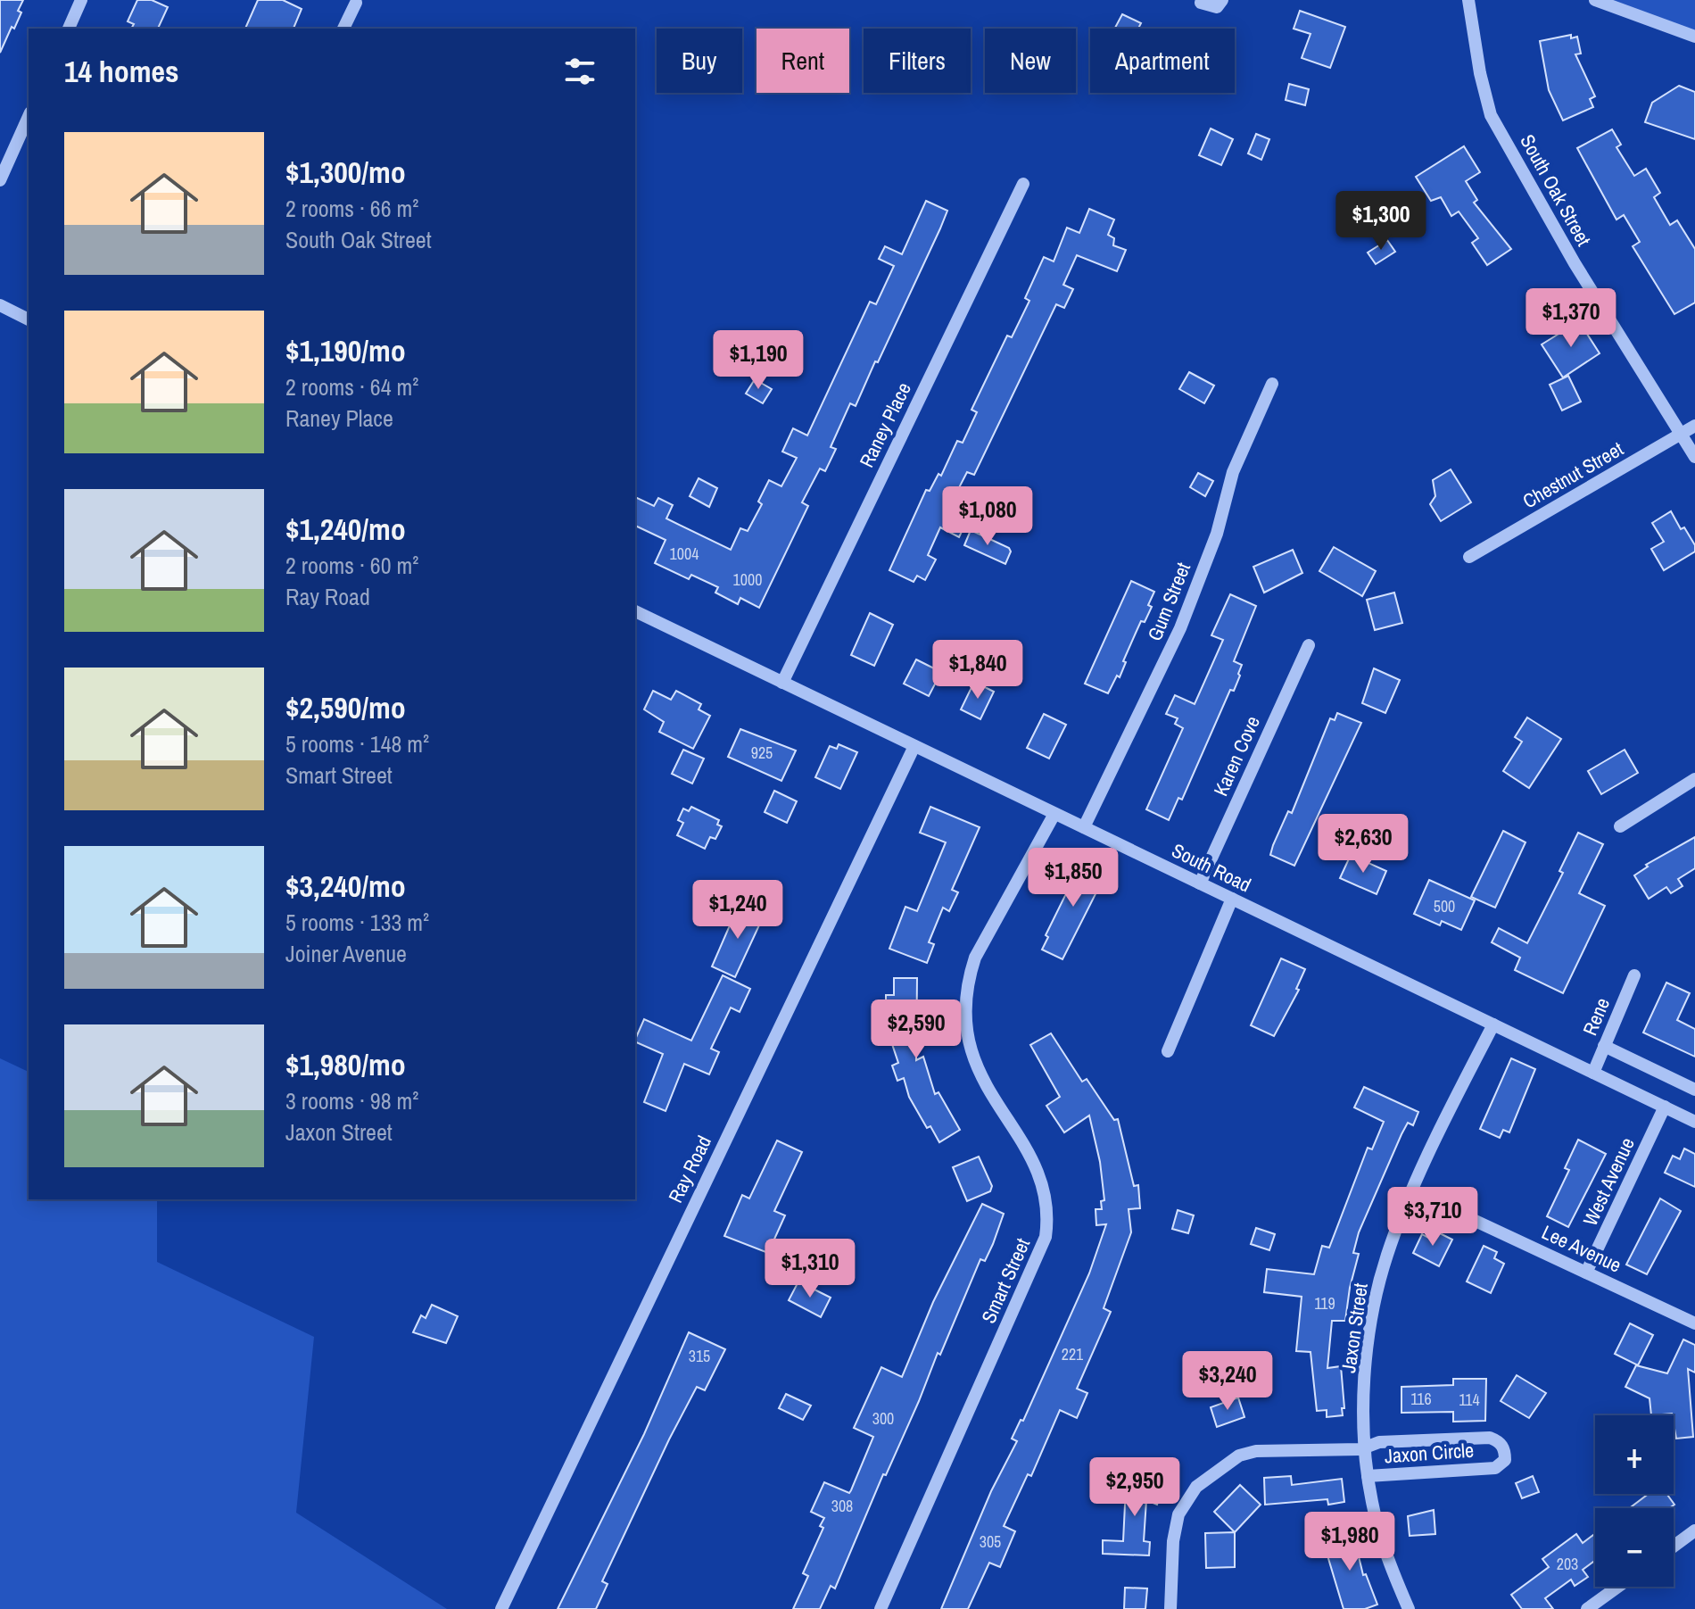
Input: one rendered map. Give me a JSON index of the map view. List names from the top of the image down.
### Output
{
  "streets": {
    "street": [
      "South Oak Street",
      "Raney Place",
      "Chestnut Street",
      "Gum Street",
      "Karen Cove",
      "South Road",
      "Rene",
      "Ray Road",
      "West Avenue",
      "Lee Avenue",
      "Smart Street",
      "Jaxon Street",
      "Jaxon Circle"
    ]
  },
  "crossings": [
    ["South Oak Street", "Chestnut Street"],
    ["Raney Place", "South Road"],
    ["Gum Street", "South Road"],
    ["Karen Cove", "South Road"],
    ["South Road", "Rene"],
    ["South Road", "Ray Road"],
    ["South Road", "West Avenue"],
    ["South Road", "Smart Street"],
    ["South Road", "Jaxon Street"],
    ["West Avenue", "Lee Avenue"],
    ["Lee Avenue", "Jaxon Street"],
    ["Jaxon Street", "Jaxon Circle"]
  ],
  "house_numbers": [
    "1004",
    "1000",
    "925",
    "500",
    "119",
    "221",
    "315",
    "116",
    "114",
    "300",
    "308",
    "305",
    "203"
  ],
  "page": {
    "chip": [
      "Buy",
      "Rent",
      "Filters",
      "New",
      "Apartment"
    ],
    "heading": "14 homes",
    "list": [
      {
        "name": "$1,300/mo",
        "note": "2 rooms · 66 m² · South Oak Street"
      },
      {
        "name": "$1,190/mo",
        "note": "2 rooms · 64 m² · Raney Place"
      },
      {
        "name": "$1,240/mo",
        "note": "2 rooms · 60 m² · Ray Road"
      },
      {
        "name": "$2,590/mo",
        "note": "5 rooms · 148 m² · Smart Street"
      },
      {
        "name": "$3,240/mo",
        "note": "5 rooms · 133 m² · Joiner Avenue"
      },
      {
        "name": "$1,980/mo",
        "note": "3 rooms · 98 m² · Jaxon Street"
      }
    ],
    "price": [
      "$1,300",
      "$1,370",
      "$1,190",
      "$1,080",
      "$1,840",
      "$2,630",
      "$1,850",
      "$1,240",
      "$2,590",
      "$3,710",
      "$1,310",
      "$3,240",
      "$2,950",
      "$1,980"
    ],
    "map_buttons": ["+", "−"]
  }
}
